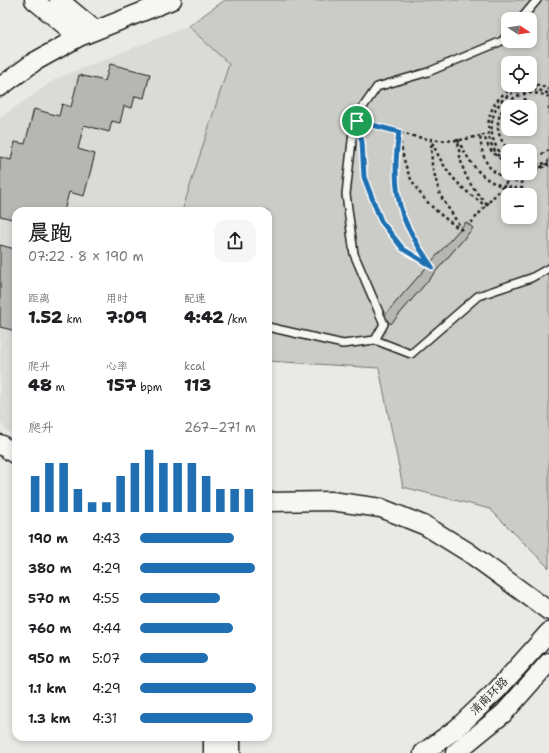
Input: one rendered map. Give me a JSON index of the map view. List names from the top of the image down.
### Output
{
  "streets": {
    "street": ["清南环路"]
  },
  "north": "right",
  "page": {
    "map_buttons": ["+", "−"],
    "heading": ["晨跑", "07:22 · 8 × 190 m"],
    "stats": [
      ["距离", "1.52 km"],
      ["用时", "7:09"],
      ["配速", "4:42 /km"],
      ["爬升", "48 m"],
      ["心率", "157 bpm"],
      ["kcal", "113"]
    ],
    "chart": ["爬升", "267–271 m"],
    "list": [
      {
        "name": "190 m",
        "note": "4:43"
      },
      {
        "name": "380 m",
        "note": "4:29"
      },
      {
        "name": "570 m",
        "note": "4:55"
      },
      {
        "name": "760 m",
        "note": "4:44"
      },
      {
        "name": "950 m",
        "note": "5:07"
      },
      {
        "name": "1.1 km",
        "note": "4:29"
      },
      {
        "name": "1.3 km",
        "note": "4:31"
      }
    ]
  }
}
